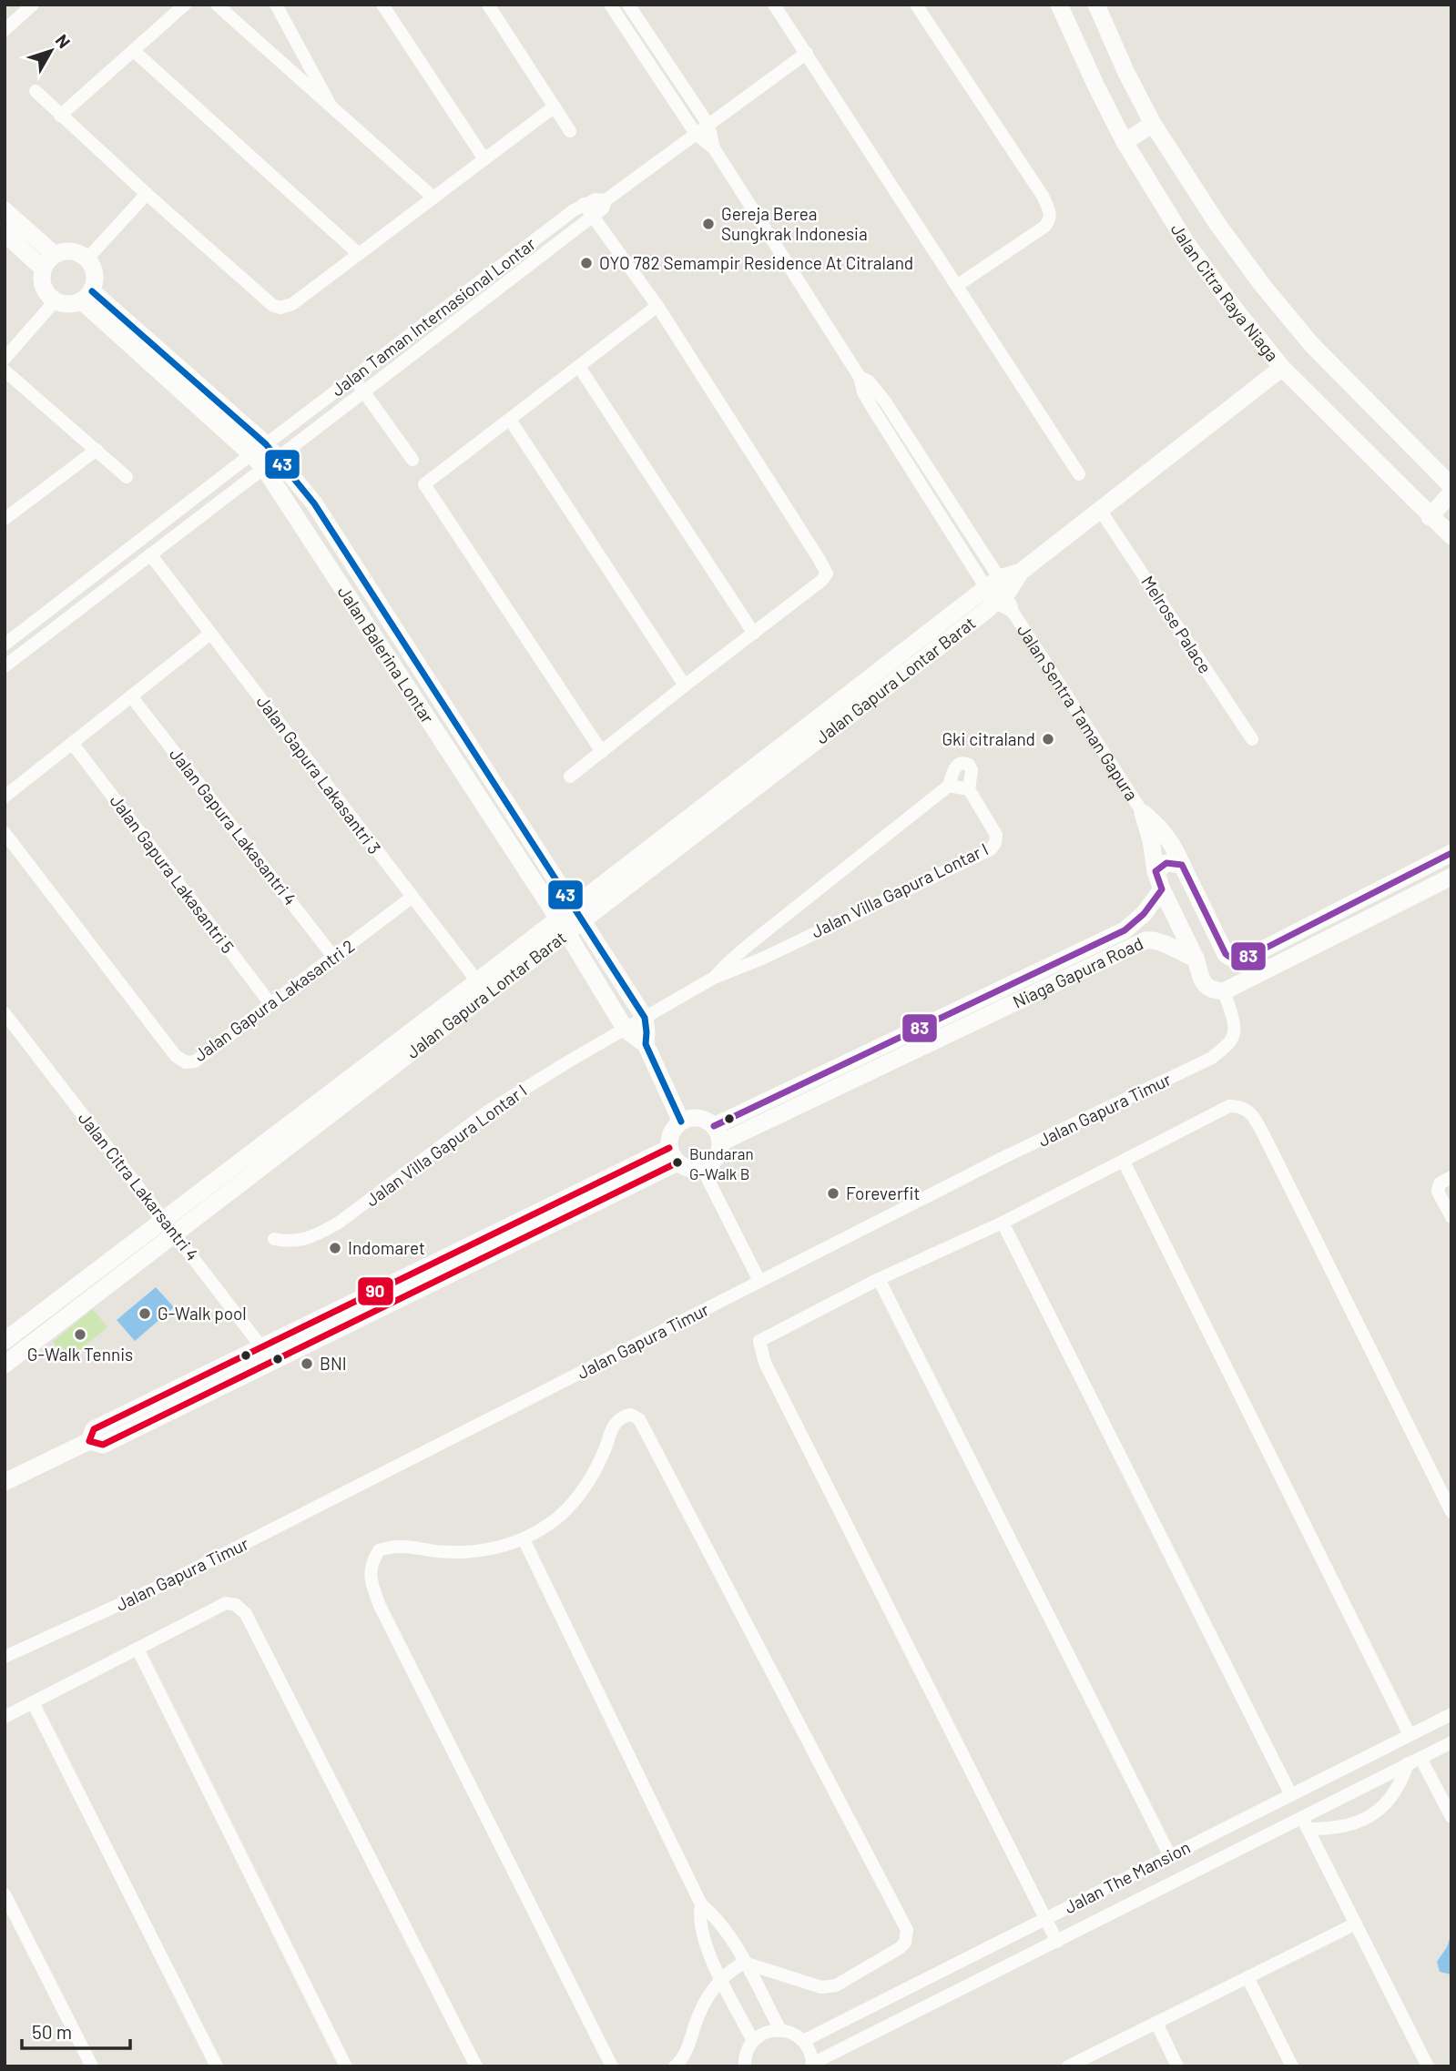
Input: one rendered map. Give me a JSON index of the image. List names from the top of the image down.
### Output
{
  "streets": {
    "street": [
      "Jalan Citra Raya Niaga",
      "Jalan Taman Internasional Lontar",
      "Melrose Palace",
      "Jalan Balerina Lontar",
      "Jalan Gapura Lontar Barat",
      "Jalan Sentra Taman Gapura",
      "Jalan Gapura Lakasantri 3",
      "Jalan Gapura Lakasantri 4",
      "Jalan Gapura Lakasantri 5",
      "Jalan Villa Gapura Lontar I",
      "Niaga Gapura Road",
      "Jalan Gapura Lakasantri 2",
      "Jalan Gapura Timur",
      "Jalan Citra Lakarsantri 4",
      "Jalan The Mansion"
    ]
  },
  "crossings": [
    ["Jalan Citra Raya Niaga", "Jalan Gapura Lontar Barat"],
    ["Jalan Taman Internasional Lontar", "Jalan Balerina Lontar"],
    ["Jalan Taman Internasional Lontar", "Jalan Gapura Lakasantri 3"],
    ["Melrose Palace", "Jalan Gapura Lontar Barat"],
    ["Jalan Balerina Lontar", "Jalan Gapura Lontar Barat"],
    ["Jalan Balerina Lontar", "Jalan Villa Gapura Lontar I"],
    ["Jalan Balerina Lontar", "Niaga Gapura Road"],
    ["Jalan Gapura Lontar Barat", "Jalan Sentra Taman Gapura"],
    ["Jalan Gapura Lontar Barat", "Jalan Gapura Lakasantri 3"],
    ["Jalan Gapura Lontar Barat", "Jalan Citra Lakarsantri 4"],
    ["Jalan Gapura Lakasantri 3", "Jalan Gapura Lakasantri 2"],
    ["Jalan Gapura Lakasantri 4", "Jalan Gapura Lakasantri 2"],
    ["Jalan Gapura Lakasantri 5", "Jalan Gapura Lakasantri 2"]
  ],
  "places": [
    "Gereja Berea Sungkrak Indonesia",
    "OYO 782 Semampir Residence At Citraland",
    "Gki citraland",
    "Bundaran G-Walk B",
    "Foreverfit",
    "Indomaret",
    "G-Walk pool",
    "G-Walk Tennis",
    "BNI"
  ],
  "lines": ["transit line 43", "transit line 83", "transit line 90"],
  "scale_bar": "50 m",
  "north": "top right"
}
